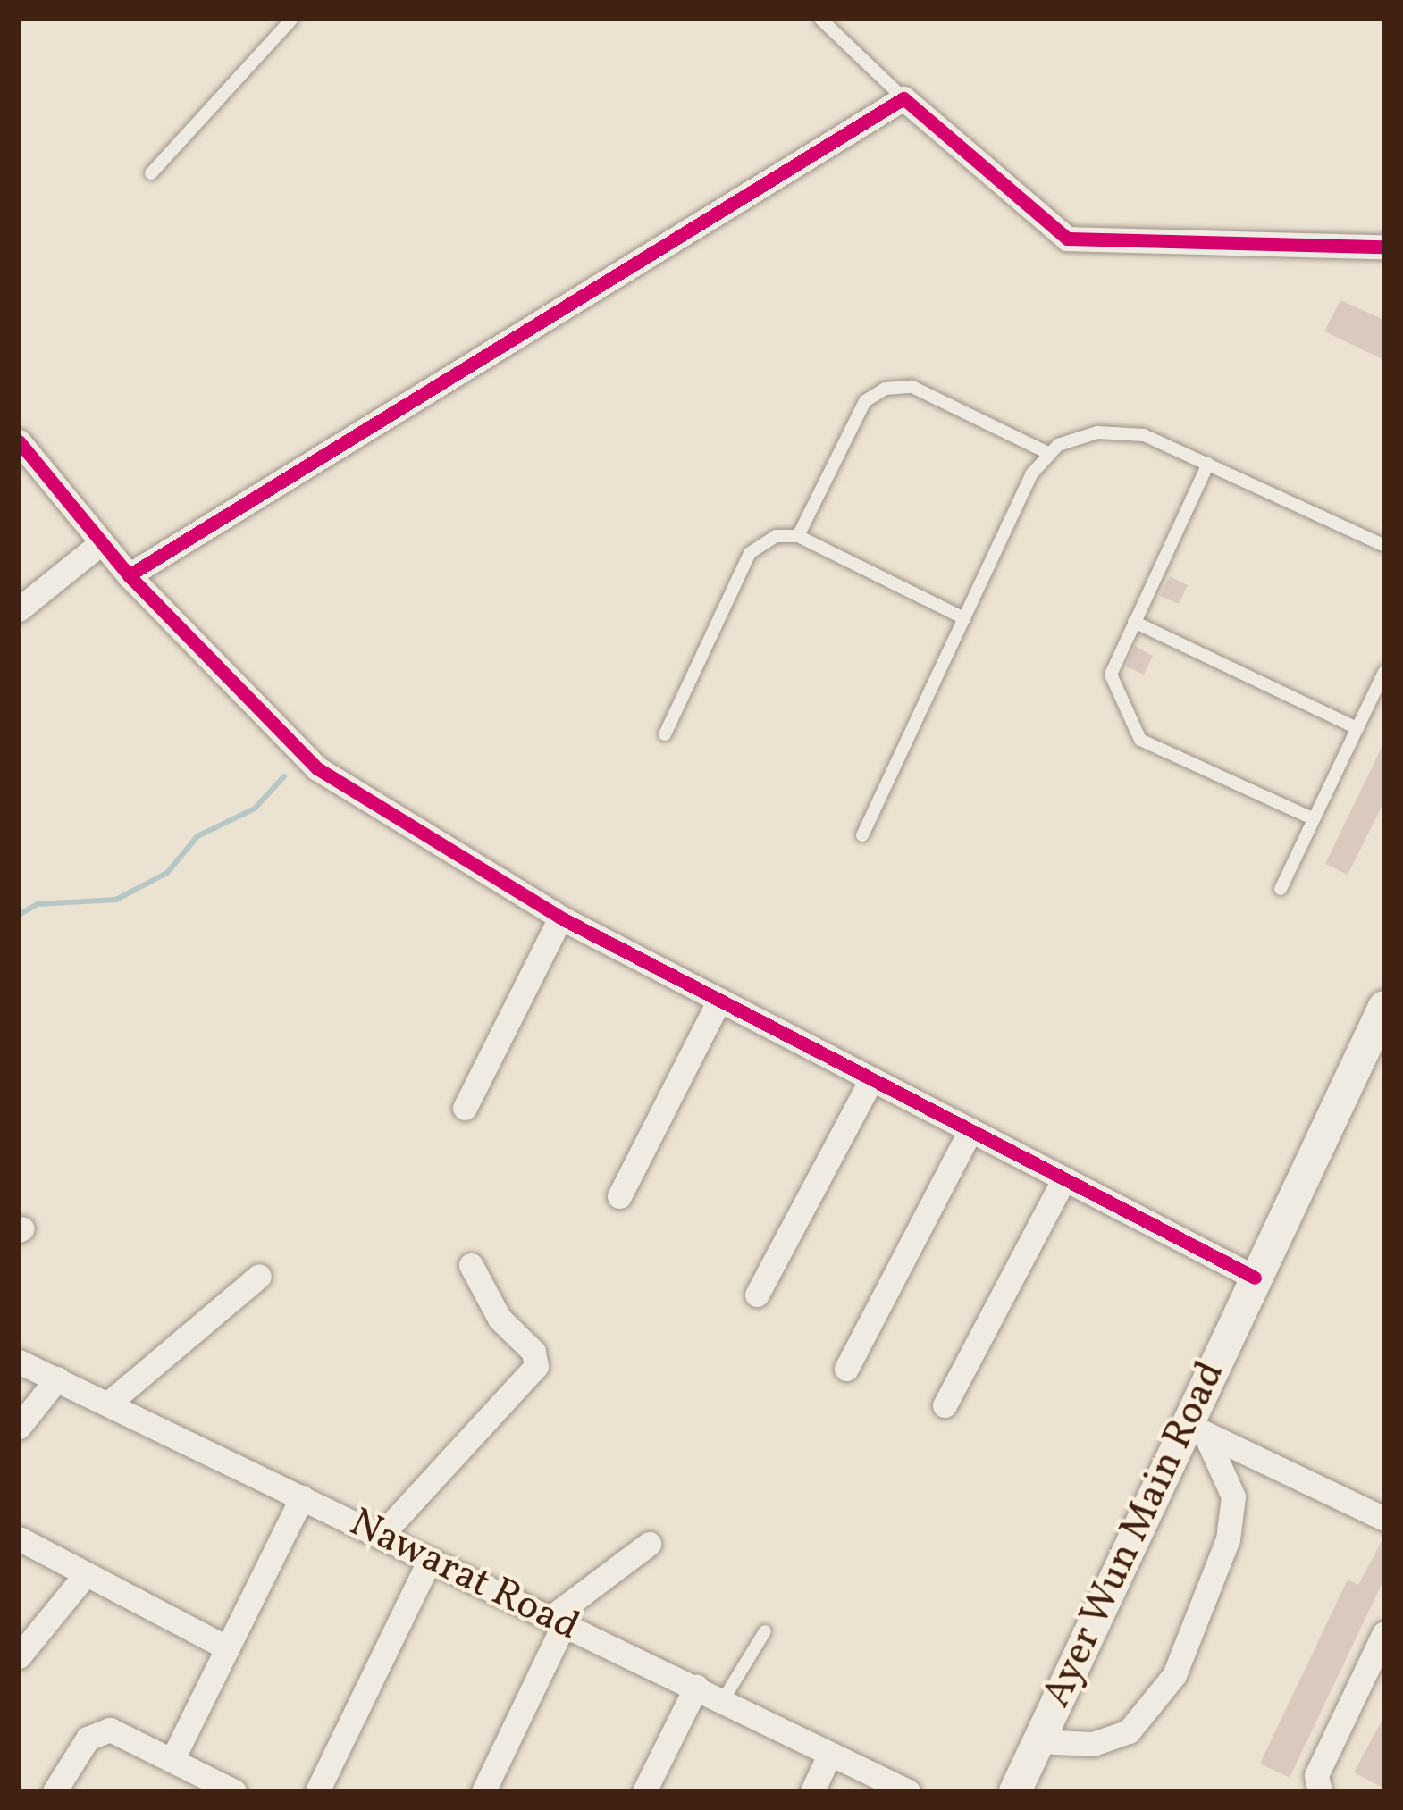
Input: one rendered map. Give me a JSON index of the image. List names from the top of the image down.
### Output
{
  "streets": {
    "main road": ["Ayer Wun Main Road"],
    "street": ["Nawarat Road"]
  }
}
